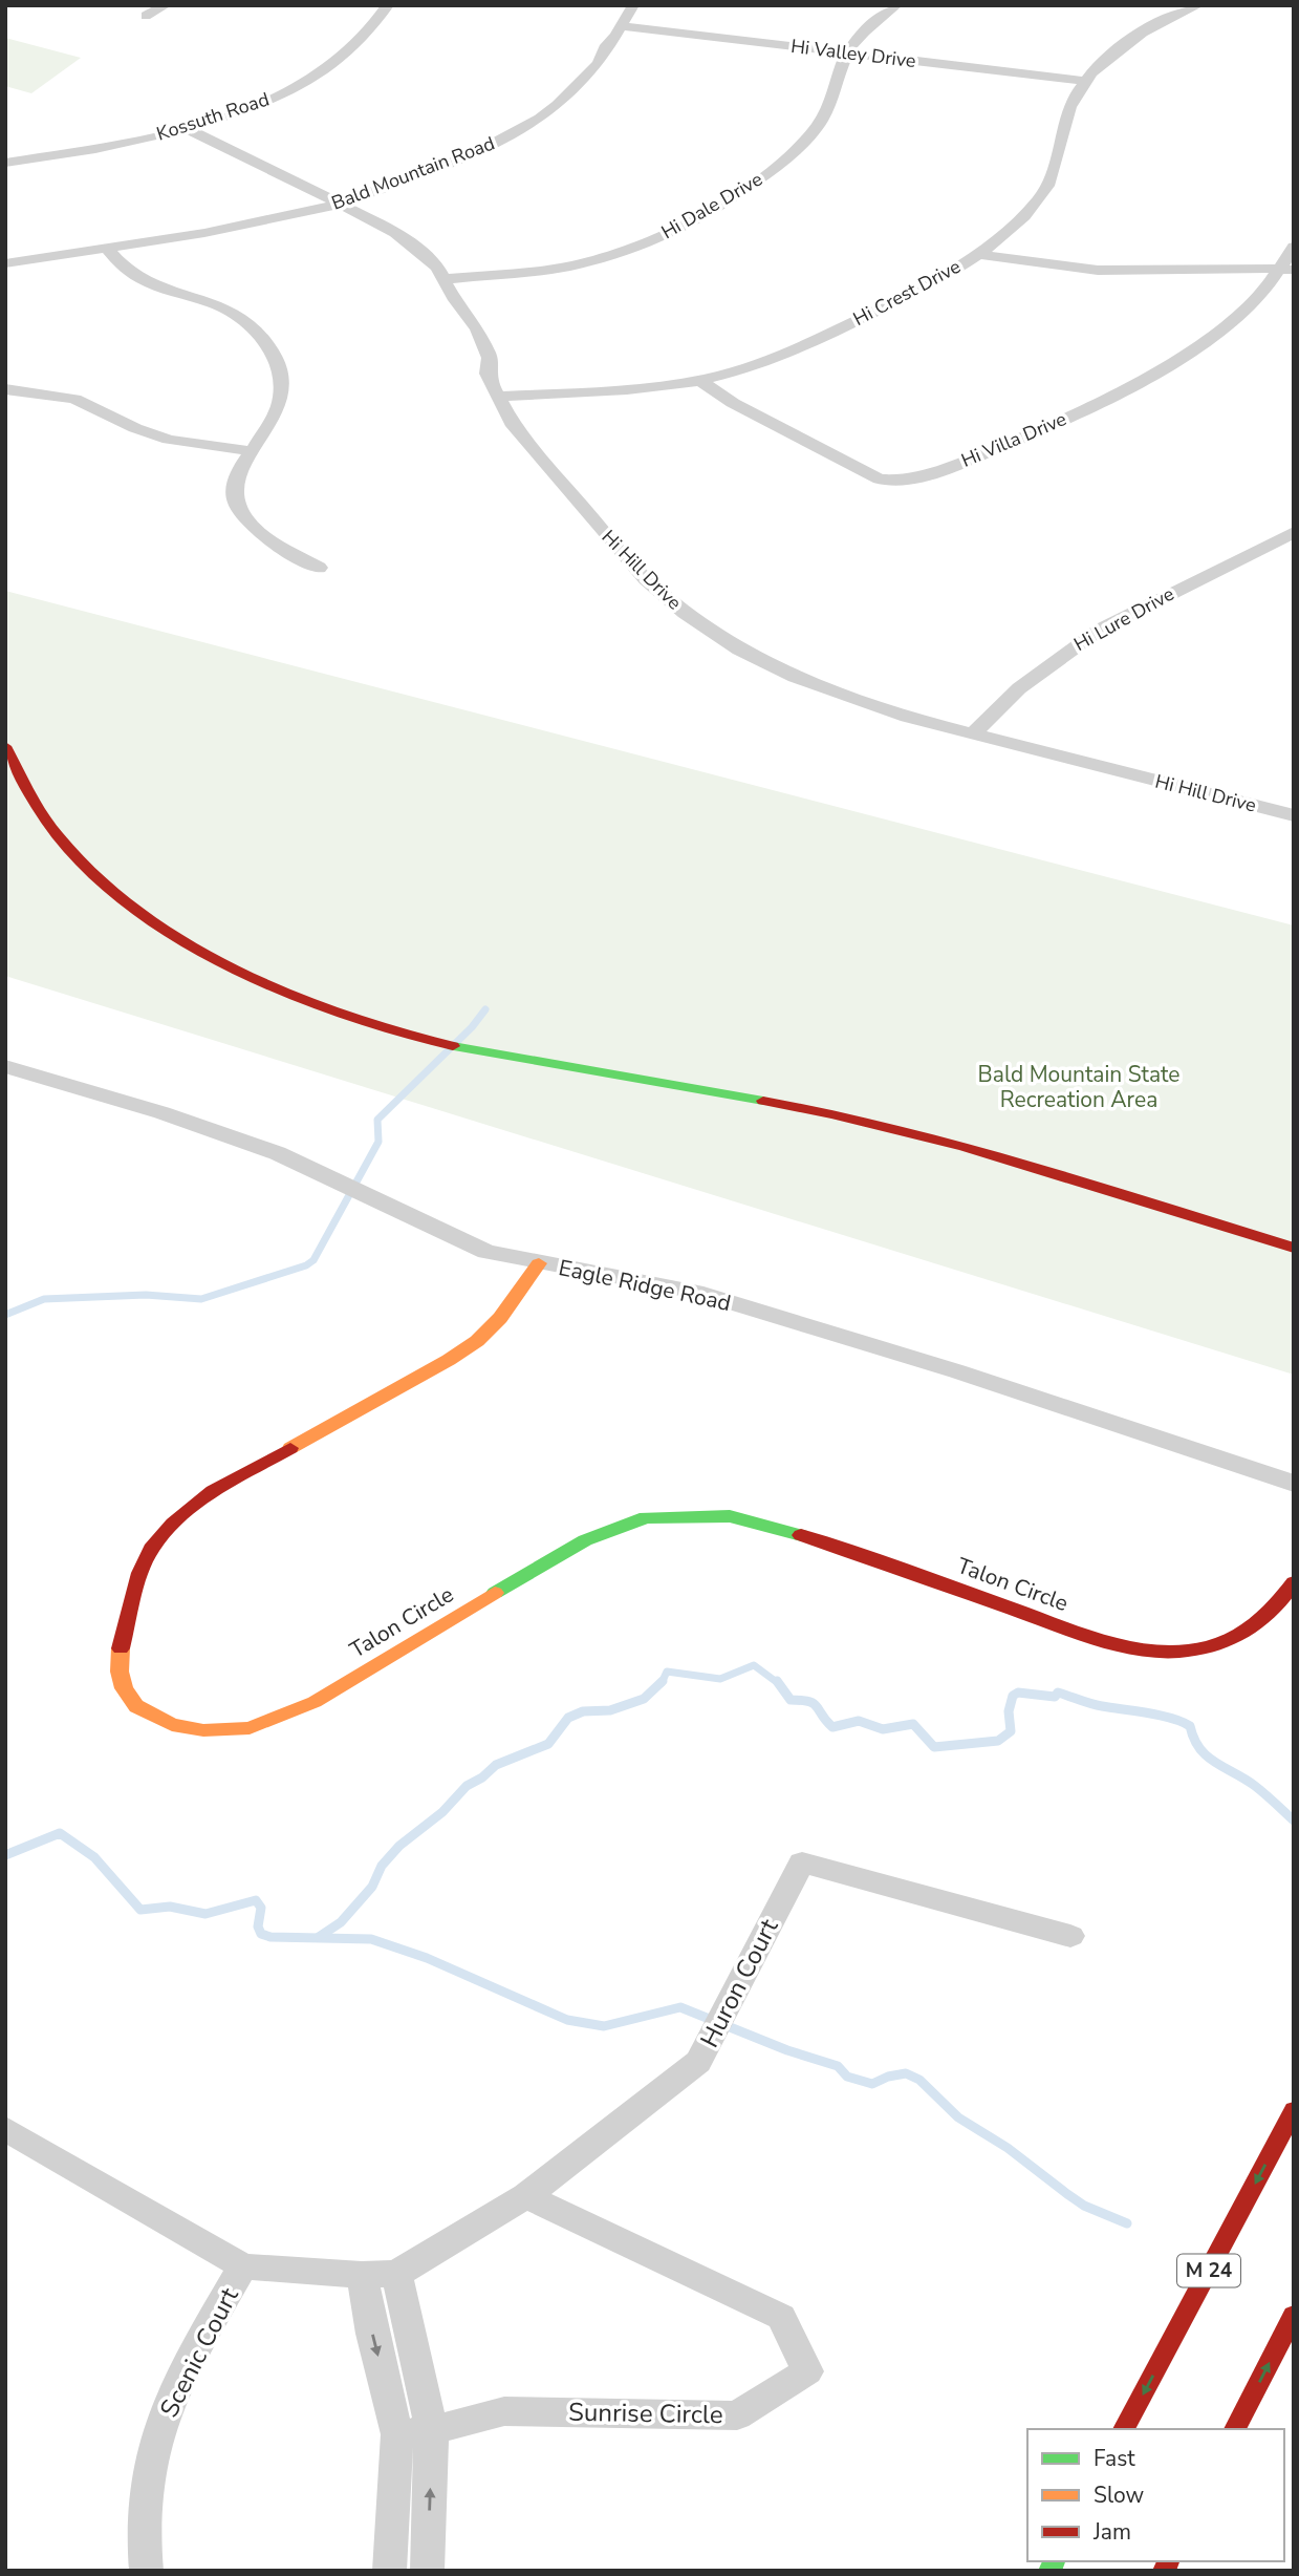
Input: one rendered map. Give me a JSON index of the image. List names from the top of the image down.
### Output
{
  "streets": {
    "street": [
      "Hi Valley Drive",
      "Kossuth Road",
      "Bald Mountain Road",
      "Hi Dale Drive",
      "Hi Crest Drive",
      "Hi Villa Drive",
      "Hi Hill Drive",
      "Hi Lure Drive",
      "Eagle Ridge Road",
      "Talon Circle",
      "Huron Court",
      "M 24",
      "Scenic Court",
      "Sunrise Circle"
    ]
  },
  "crossings": [
    ["Hi Valley Drive", "Bald Mountain Road"],
    ["Hi Valley Drive", "Hi Dale Drive"],
    ["Hi Valley Drive", "Hi Crest Drive"],
    ["Kossuth Road", "Hi Hill Drive"],
    ["Bald Mountain Road", "Hi Hill Drive"],
    ["Hi Dale Drive", "Hi Hill Drive"],
    ["Hi Crest Drive", "Hi Villa Drive"],
    ["Hi Crest Drive", "Hi Hill Drive"],
    ["Hi Hill Drive", "Hi Lure Drive"],
    ["Eagle Ridge Road", "Talon Circle"],
    ["Huron Court", "Sunrise Circle"]
  ],
  "parks": ["Bald Mountain State Recreation Area"],
  "legend": ["Fast", "Slow", "Jam"]
}
